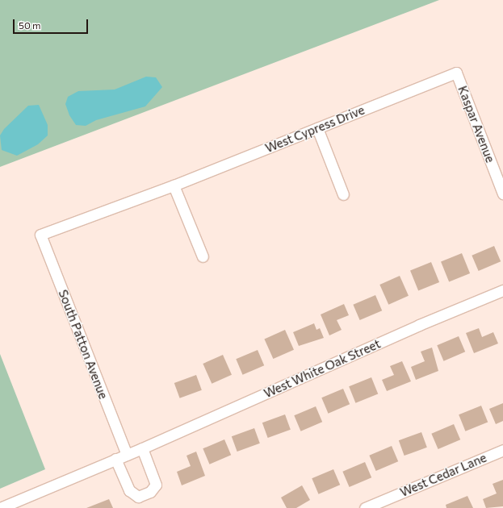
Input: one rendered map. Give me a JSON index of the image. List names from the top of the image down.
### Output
{
  "streets": {
    "street": [
      "Kaspar Avenue",
      "West Cypress Drive",
      "South Patton Avenue",
      "West White Oak Street",
      "West Cedar Lane"
    ]
  },
  "crossings": [
    ["Kaspar Avenue", "West Cypress Drive"],
    ["West Cypress Drive", "South Patton Avenue"],
    ["South Patton Avenue", "West White Oak Street"]
  ],
  "scale_bar": "50 m"
}
